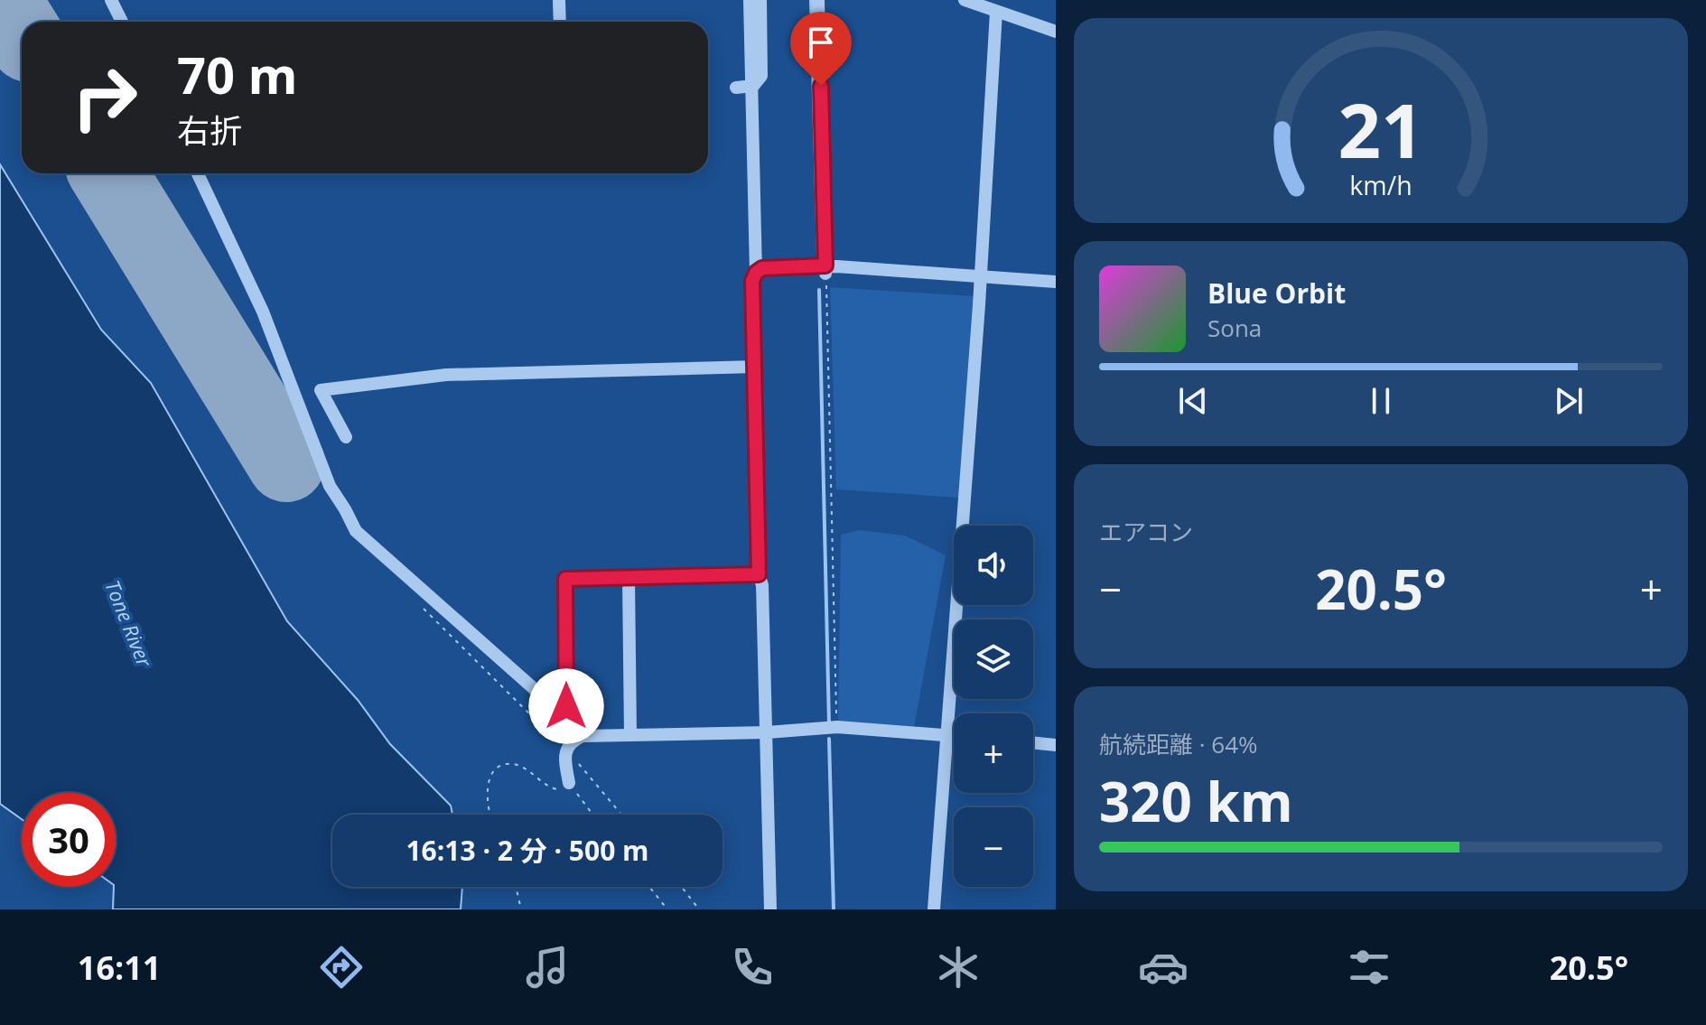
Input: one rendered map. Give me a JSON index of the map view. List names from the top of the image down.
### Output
{
  "water": ["Tone River"],
  "page": {
    "turn": ["70 m", "右折"],
    "song": ["Blue Orbit", "Sona"],
    "tile": [
      "エアコン",
      ["航続距離 · 64%", "320 km"]
    ],
    "map_buttons": ["+", "−"],
    "heat": ["−", "20.5°", "+"],
    "limit": "30",
    "trip": "16:13 · 2 分 · 500 m",
    "tabs": ["16:11", "20.5°"],
    "gauge": ["21", "km/h"]
  }
}
